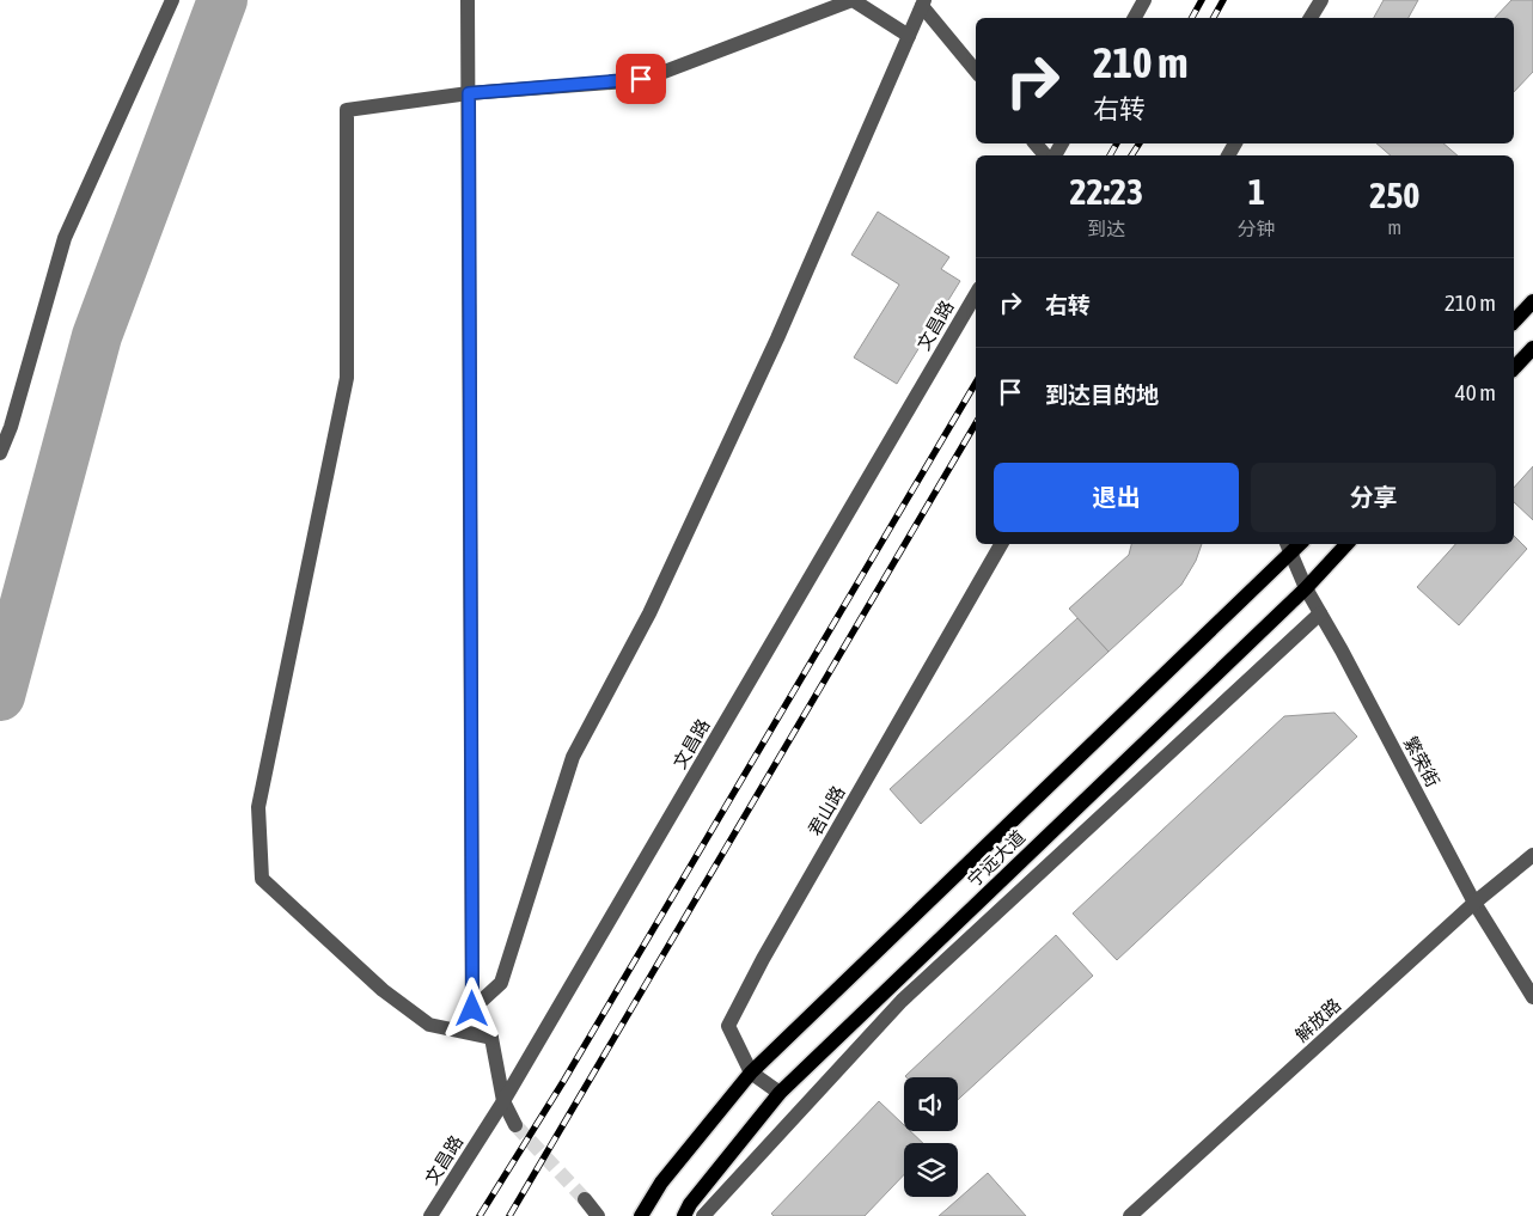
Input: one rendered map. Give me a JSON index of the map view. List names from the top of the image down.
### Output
{
  "streets": {
    "main road": ["宁远大道"],
    "street": [
      "文昌路",
      "繁荣街",
      "君山路",
      "解放路"
    ]
  },
  "crossings": [
    ["繁荣街", "宁远大道"],
    ["繁荣街", "解放路"],
    ["君山路", "宁远大道"]
  ],
  "page": {
    "turn": ["210 m", "右转"],
    "eta": [
      "22:23",
      "到达",
      "1",
      "分钟",
      "250",
      "m"
    ],
    "list": [
      {
        "name": "右转",
        "value": "210 m"
      },
      {
        "name": "到达目的地",
        "value": "40 m"
      }
    ],
    "buttons": ["退出", "分享"]
  }
}
